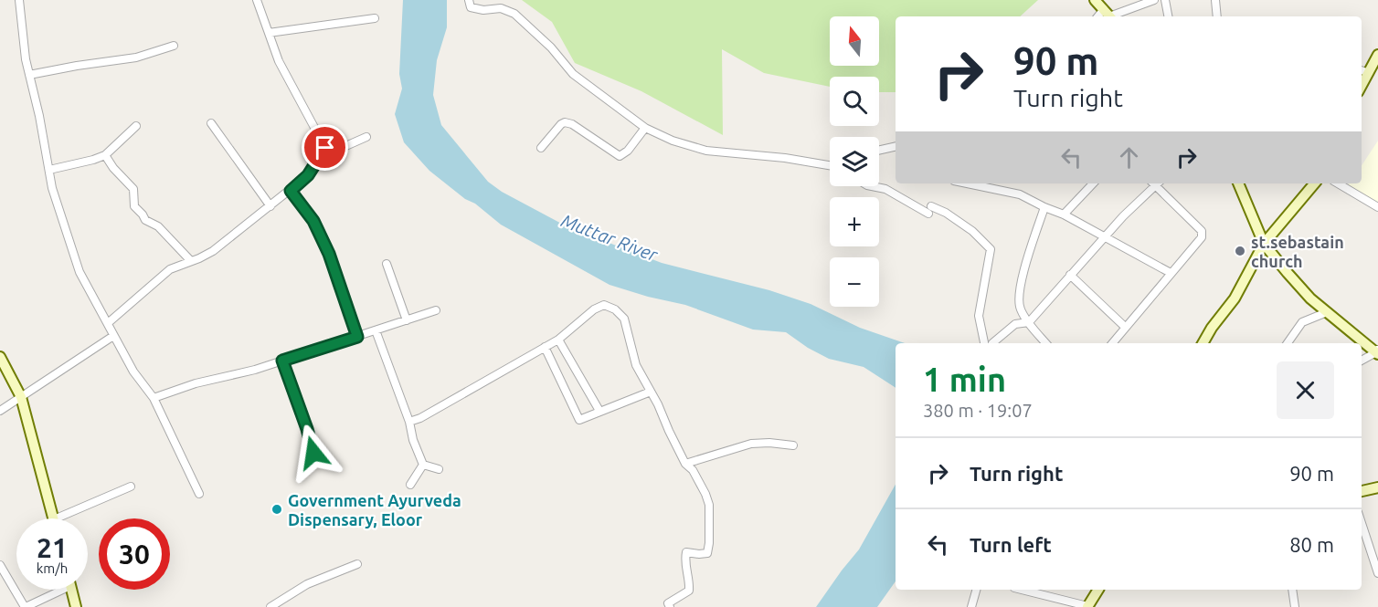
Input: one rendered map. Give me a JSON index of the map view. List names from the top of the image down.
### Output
{
  "water": ["Muttar River"],
  "places": ["st.sebastain church", "Government Ayurveda Dispensary, Eloor"],
  "north": "top",
  "page": {
    "map_buttons": ["+", "−"],
    "turn": ["90 m", "Turn right"],
    "heading": ["1 min", "380 m · 19:07"],
    "list": [
      {
        "name": "Turn right",
        "value": "90 m"
      },
      {
        "name": "Turn left",
        "value": "80 m"
      }
    ],
    "speed": "21 km/h",
    "limit": "30"
  }
}
